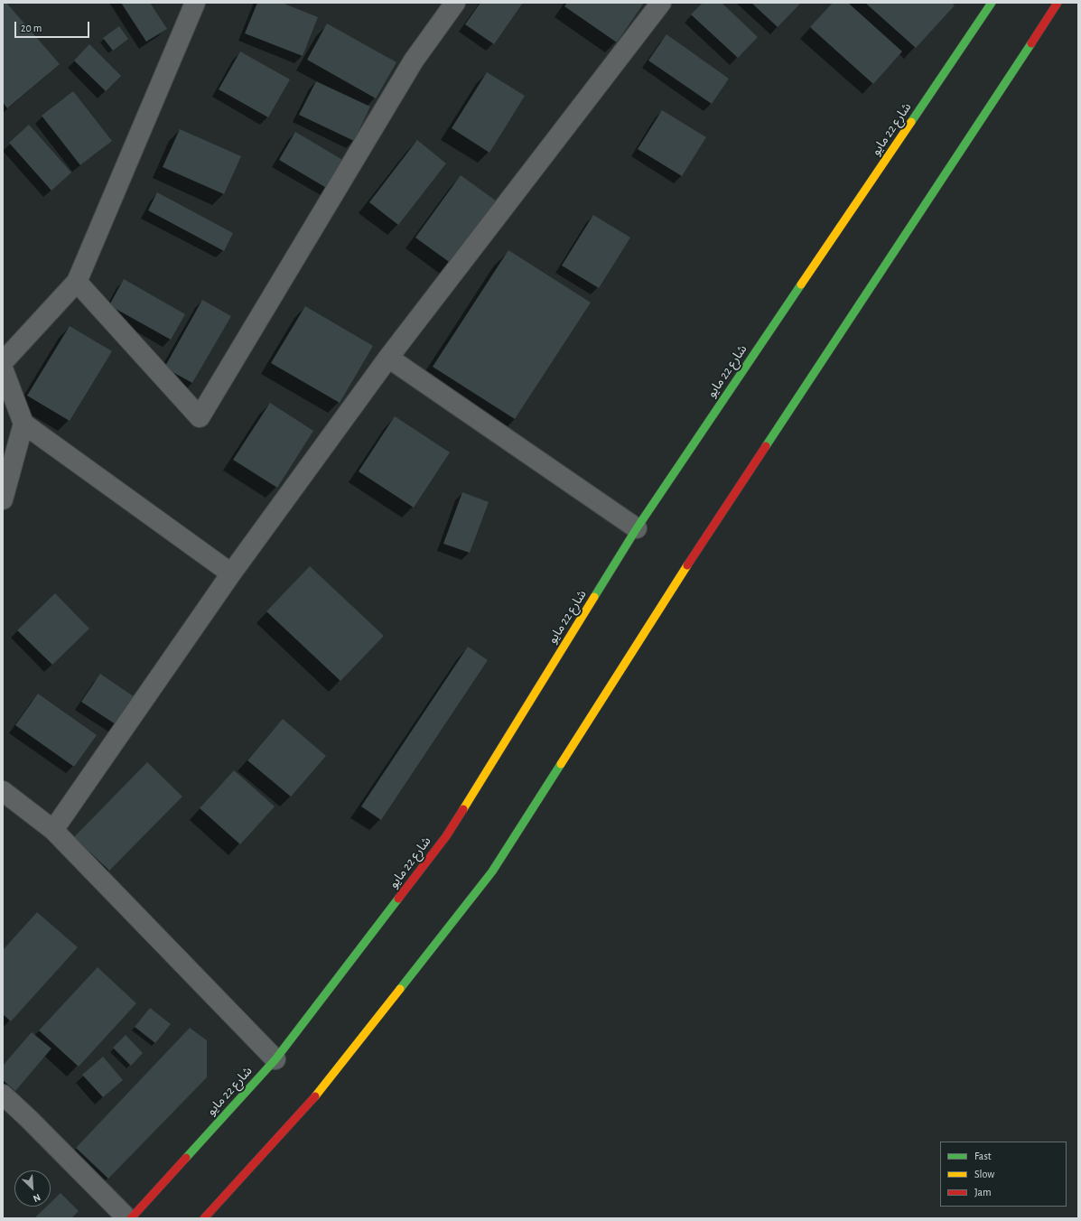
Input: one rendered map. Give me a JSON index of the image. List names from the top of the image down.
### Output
{
  "streets": {
    "main road": ["شارع 22 مايو"]
  },
  "legend": ["Fast", "Slow", "Jam"],
  "scale_bar": "20 m",
  "north": "bottom right"
}
